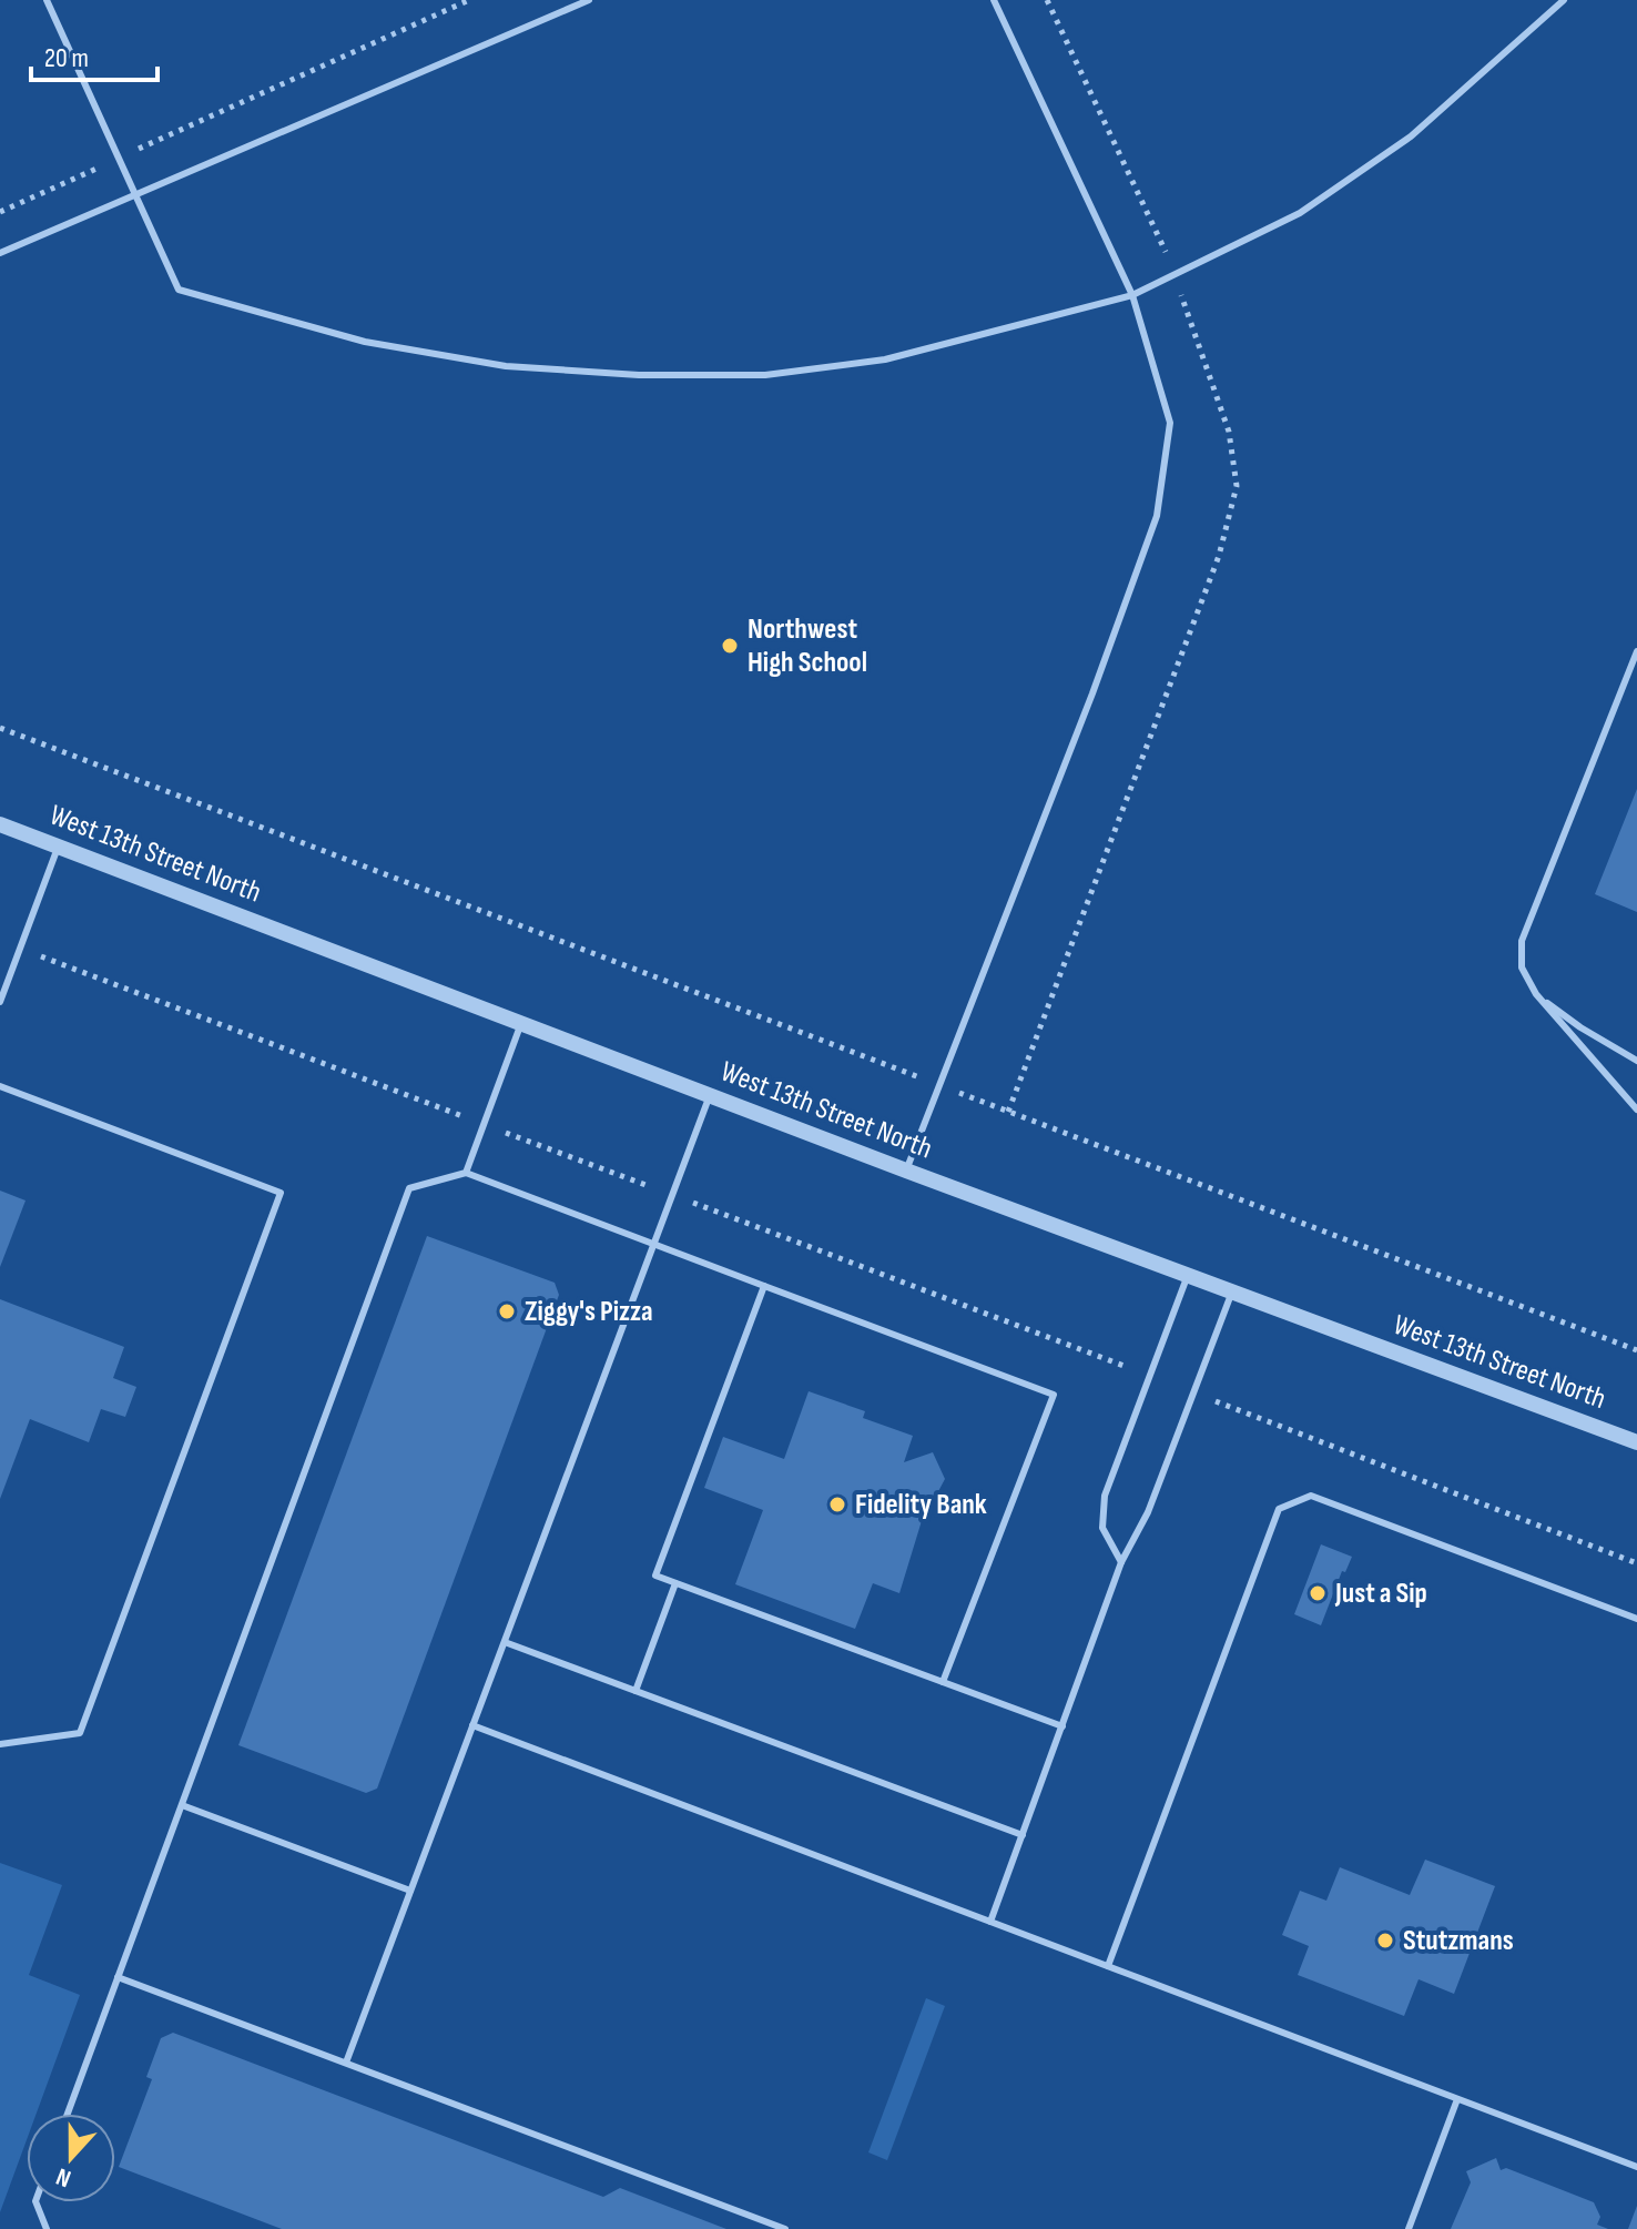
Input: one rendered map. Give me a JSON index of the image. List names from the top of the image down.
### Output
{
  "streets": {
    "street": ["West 13th Street North"]
  },
  "places": [
    "Northwest High School",
    "Ziggy's Pizza",
    "Fidelity Bank",
    "Just a Sip",
    "Stutzmans"
  ],
  "scale_bar": "20 m",
  "north": "bottom"
}
